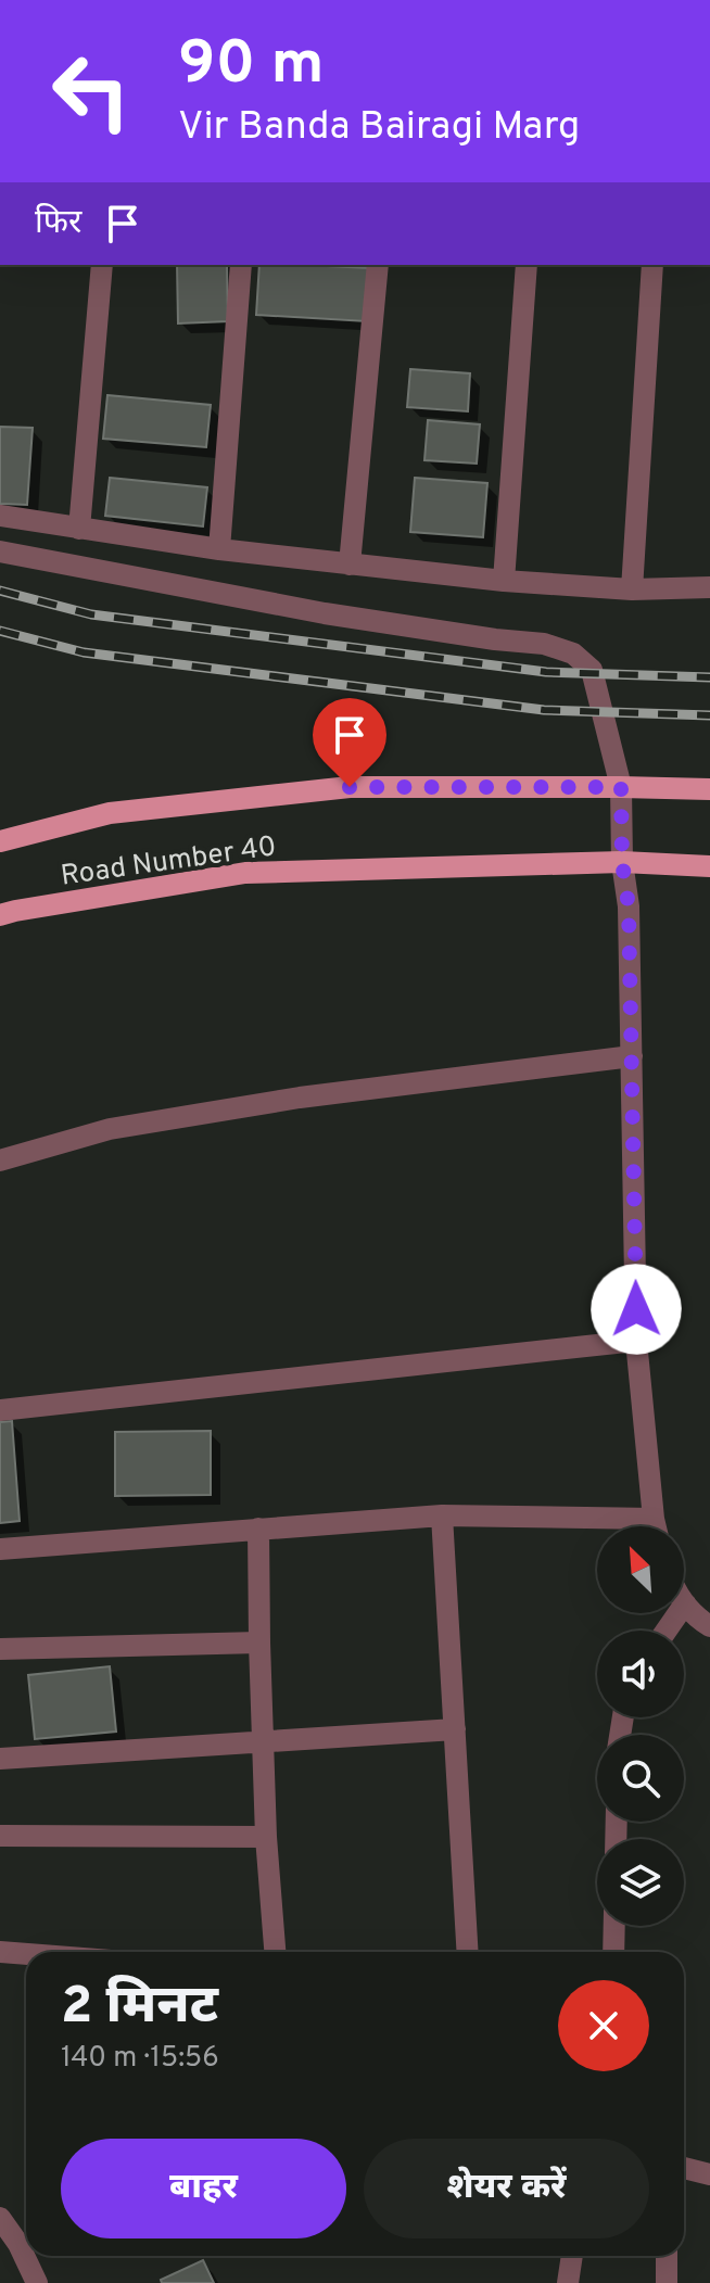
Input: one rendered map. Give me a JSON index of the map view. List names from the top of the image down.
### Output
{
  "streets": {
    "main road": ["Road Number 40"]
  },
  "north": "top left",
  "page": {
    "turn": ["90 m", "Vir Banda Bairagi Marg"],
    "then": "फिर",
    "heading": ["2 मिनट", "140 m · 15:56"],
    "buttons": ["बाहर", "शेयर करें"]
  }
}
